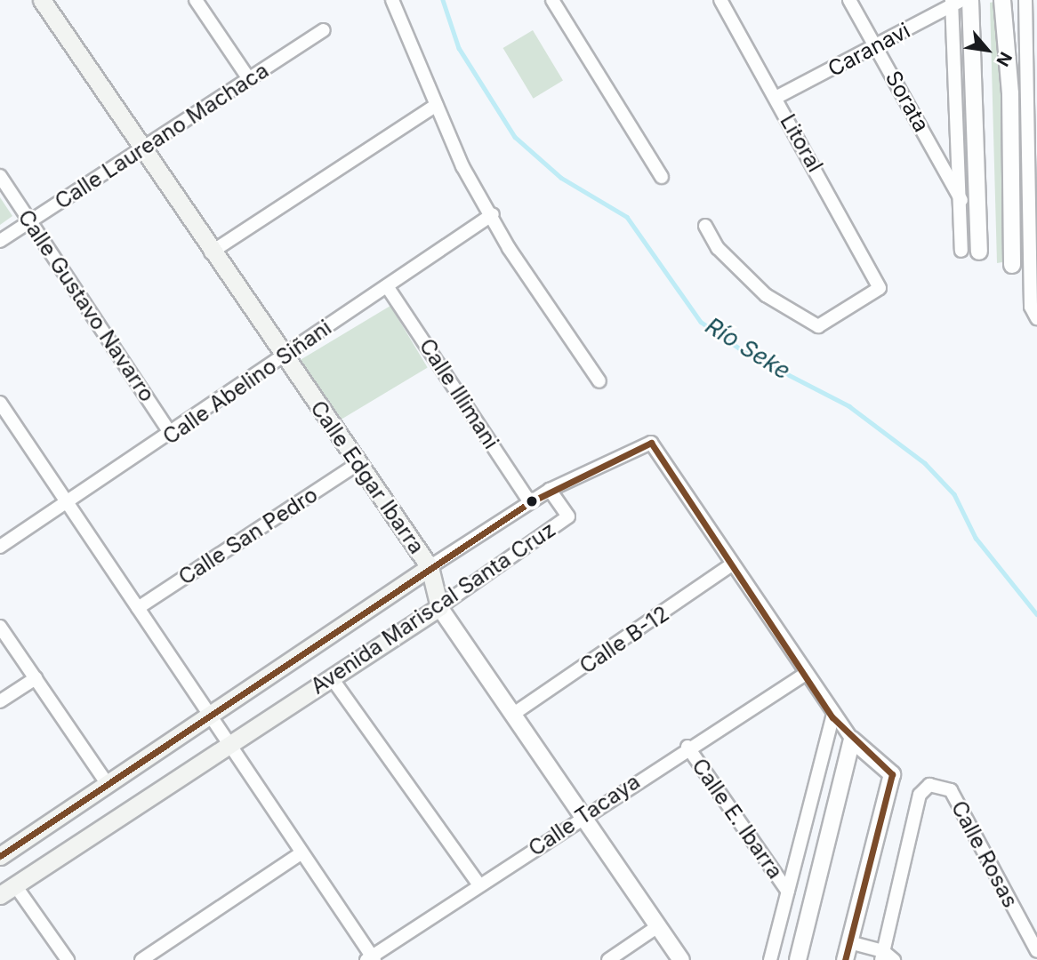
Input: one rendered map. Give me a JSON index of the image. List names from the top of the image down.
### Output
{
  "streets": {
    "main road": ["Calle Edgar Ibarra", "Avenida Mariscal Santa Cruz"],
    "street": [
      "Caranavi",
      "Sorata",
      "Calle Laureano Machaca",
      "Litoral",
      "Calle Gustavo Navarro",
      "Calle Abelino Siñani",
      "Calle Illimani",
      "Calle San Pedro",
      "Calle B-12",
      "Calle Tacaya",
      "Calle E. Ibarra",
      "Calle Rosas"
    ]
  },
  "crossings": [
    ["Caranavi", "Sorata"],
    ["Caranavi", "Litoral"],
    ["Calle Laureano Machaca", "Calle Gustavo Navarro"],
    ["Calle Laureano Machaca", "Calle Edgar Ibarra"],
    ["Calle Gustavo Navarro", "Calle Abelino Siñani"],
    ["Calle Abelino Siñani", "Calle Illimani"],
    ["Calle Abelino Siñani", "Calle Edgar Ibarra"],
    ["Calle Illimani", "Avenida Mariscal Santa Cruz"],
    ["Calle Edgar Ibarra", "Calle San Pedro"],
    ["Calle Edgar Ibarra", "Avenida Mariscal Santa Cruz"],
    ["Calle Edgar Ibarra", "Calle B-12"],
    ["Calle Edgar Ibarra", "Calle Tacaya"],
    ["Calle Tacaya", "Calle E. Ibarra"]
  ],
  "water": ["Río Seke"],
  "north": "bottom right"
}
